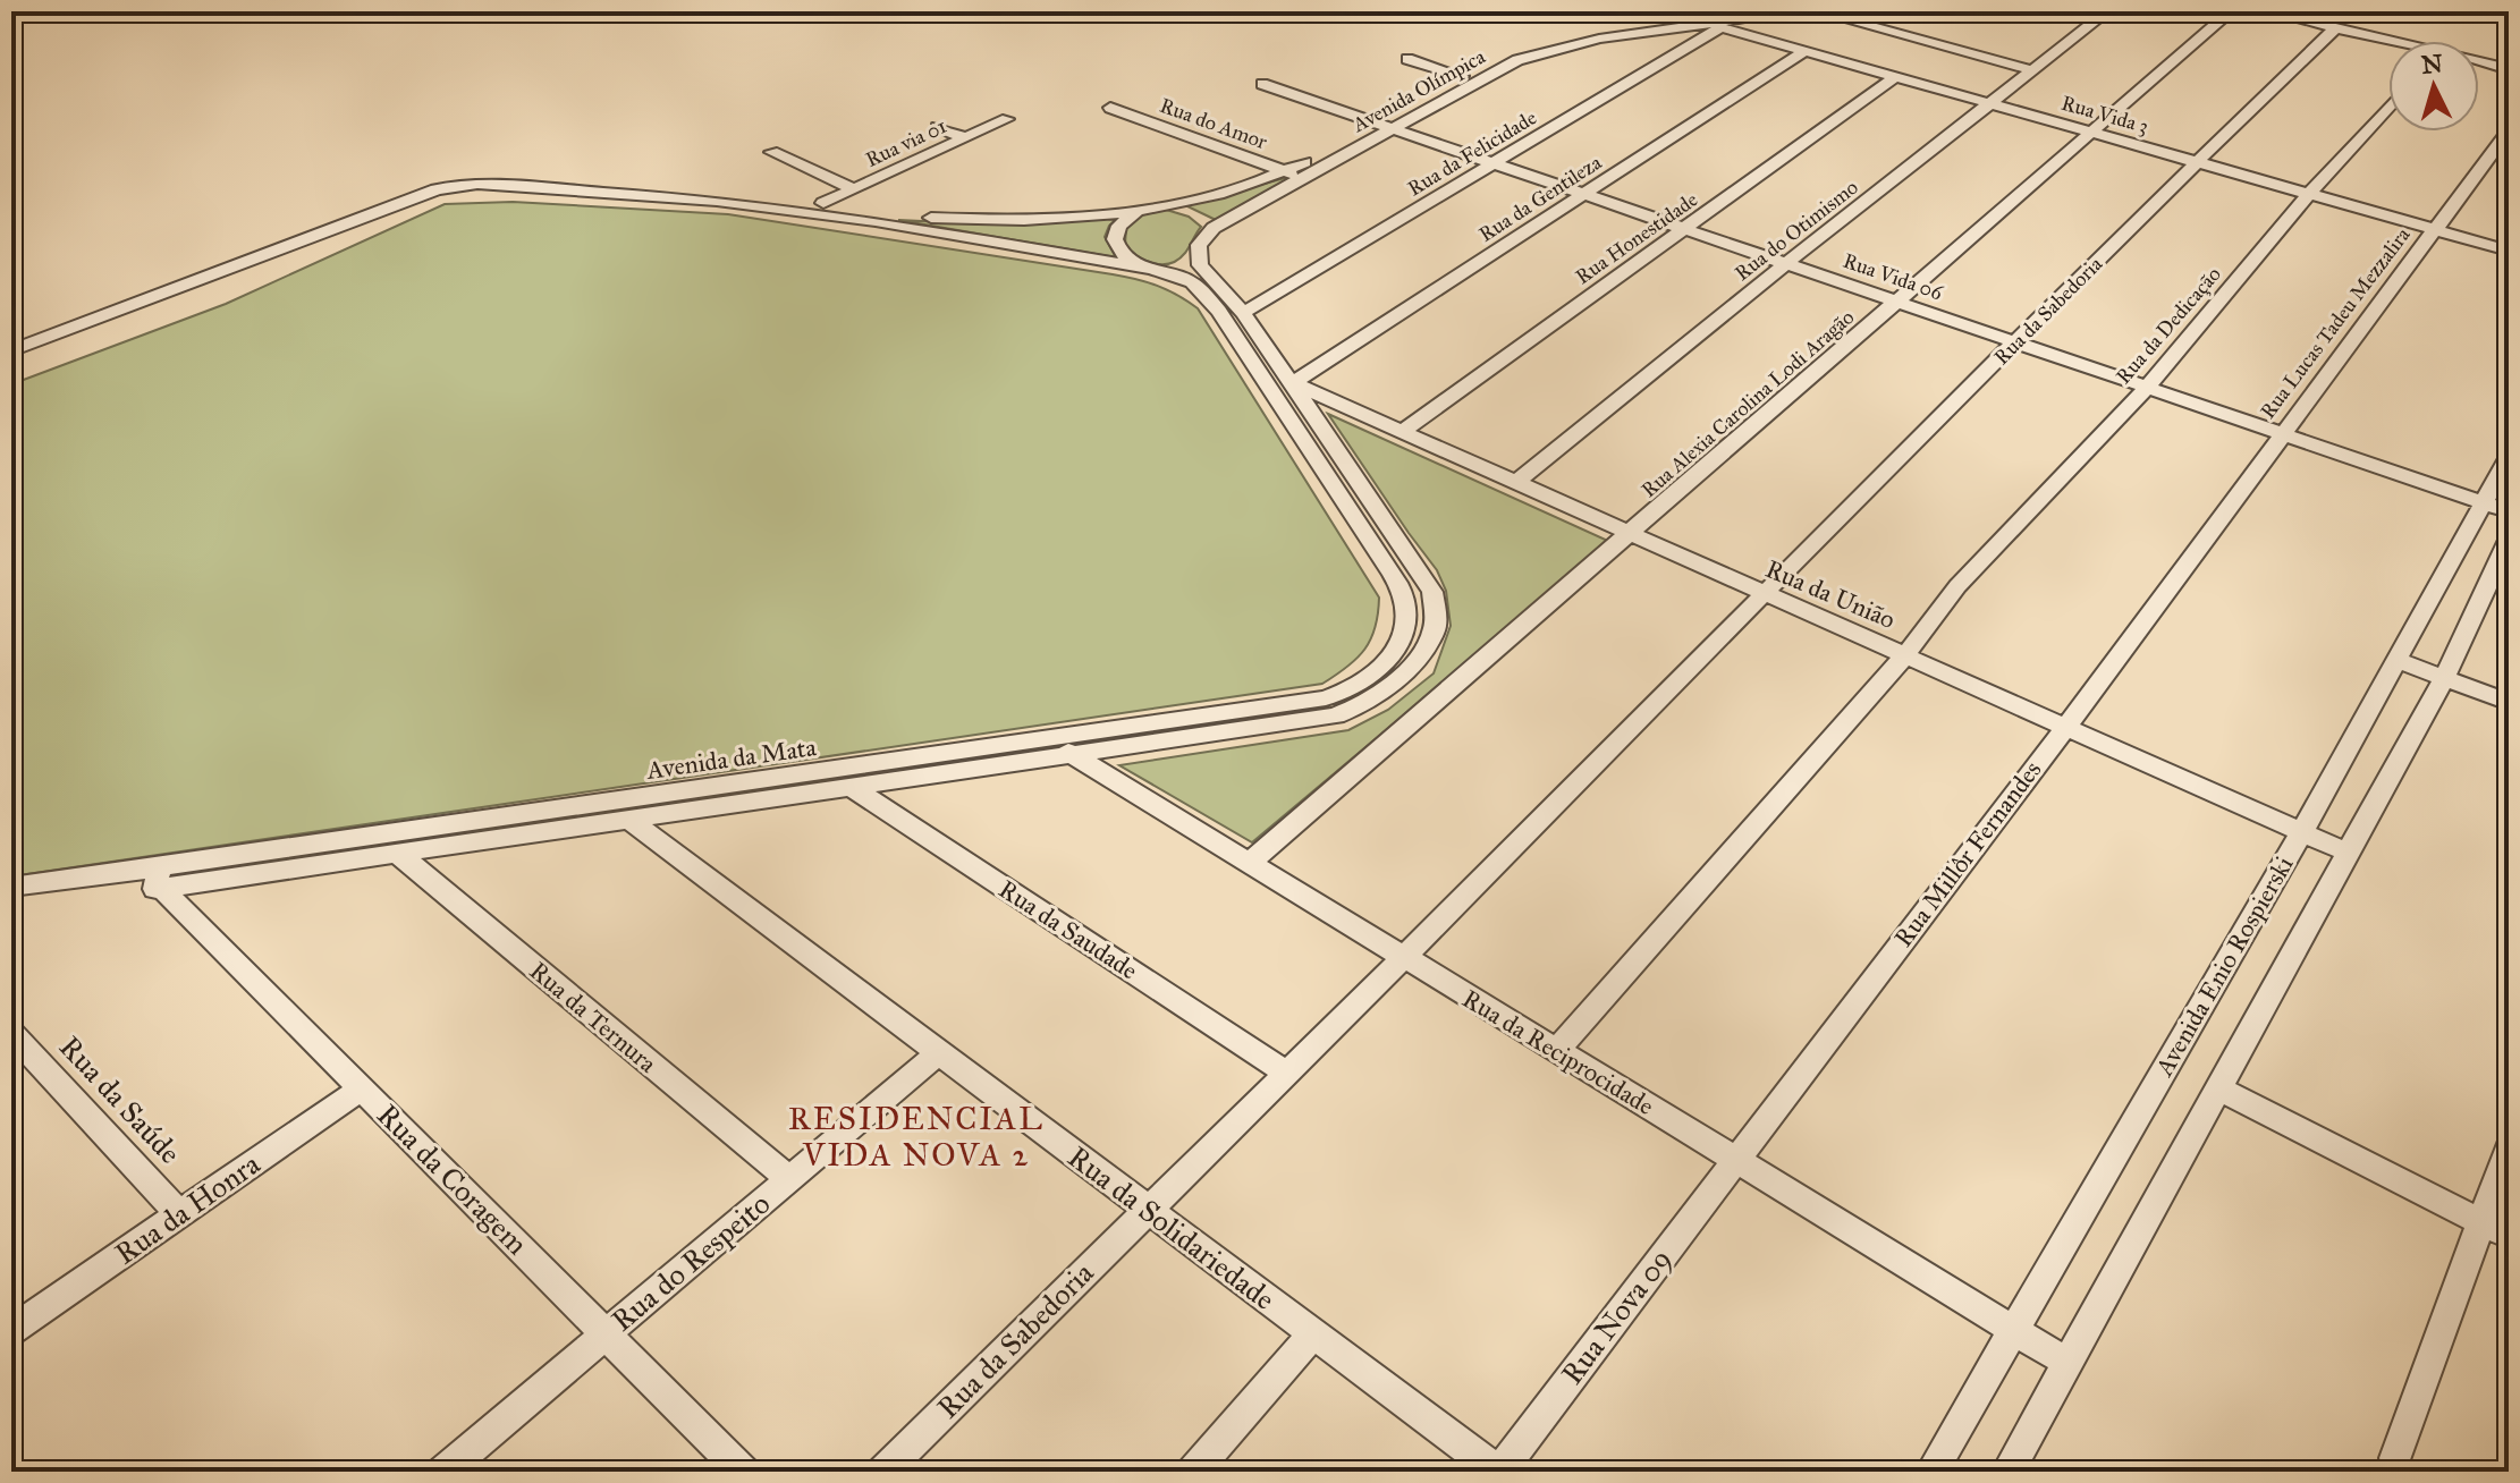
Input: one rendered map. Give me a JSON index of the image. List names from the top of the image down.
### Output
{
  "streets": {
    "street": [
      "Avenida Olímpica",
      "Rua Vida 3",
      "Rua do Amor",
      "Rua via 01",
      "Rua da Felicidade",
      "Rua da Gentileza",
      "Rua do Otimismo",
      "Rua Honestidade",
      "Rua Vida 06",
      "Rua da Sabedoria",
      "Rua Lucas Tadeu Mezzalira",
      "Rua da Dedicação",
      "Rua Alexia Carolina Lodi Aragão",
      "Rua da União",
      "Avenida da Mata",
      "Rua Millôr Fernandes",
      "Rua da Saudade",
      "Avenida Enio Rospierski",
      "Rua da Ternura",
      "Rua da Reciprocidade",
      "Rua da Saúde",
      "Rua da Coragem",
      "Rua da Honra",
      "Rua da Solidariedade",
      "Rua do Respeito",
      "Rua Nova 09"
    ]
  },
  "crossings": [
    ["Avenida Olímpica", "Rua Vida 3"],
    ["Avenida Olímpica", "Rua do Amor"],
    ["Avenida Olímpica", "Rua da Felicidade"],
    ["Avenida Olímpica", "Rua Vida 06"],
    ["Avenida Olímpica", "Avenida da Mata"],
    ["Rua Vida 3", "Rua da Felicidade"],
    ["Rua Vida 3", "Rua da Gentileza"],
    ["Rua Vida 3", "Rua do Otimismo"],
    ["Rua Vida 3", "Rua Honestidade"],
    ["Rua Vida 3", "Rua da Sabedoria"],
    ["Rua Vida 3", "Rua Lucas Tadeu Mezzalira"],
    ["Rua Vida 3", "Rua da Dedicação"],
    ["Rua Vida 3", "Rua Alexia Carolina Lodi Aragão"],
    ["Rua da Felicidade", "Rua Vida 06"],
    ["Rua da Felicidade", "Avenida da Mata"],
    ["Rua da Gentileza", "Rua Vida 06"],
    ["Rua da Gentileza", "Rua da União"],
    ["Rua da Gentileza", "Avenida da Mata"],
    ["Rua do Otimismo", "Rua Vida 06"],
    ["Rua do Otimismo", "Rua da União"],
    ["Rua Honestidade", "Rua Vida 06"],
    ["Rua Honestidade", "Rua da União"],
    ["Rua Vida 06", "Rua da Sabedoria"],
    ["Rua Vida 06", "Rua Lucas Tadeu Mezzalira"],
    ["Rua Vida 06", "Rua da Dedicação"],
    ["Rua Vida 06", "Rua Alexia Carolina Lodi Aragão"],
    ["Rua Vida 06", "Avenida Enio Rospierski"],
    ["Rua da Sabedoria", "Rua da União"],
    ["Rua da Sabedoria", "Rua da Saudade"],
    ["Rua da Sabedoria", "Rua da Reciprocidade"],
    ["Rua da Sabedoria", "Rua da Solidariedade"],
    ["Rua Lucas Tadeu Mezzalira", "Rua Millôr Fernandes"],
    ["Rua da Dedicação", "Rua da União"],
    ["Rua da Dedicação", "Rua da Reciprocidade"],
    ["Rua Alexia Carolina Lodi Aragão", "Rua da União"],
    ["Rua Alexia Carolina Lodi Aragão", "Rua da Reciprocidade"],
    ["Rua da União", "Avenida da Mata"],
    ["Rua da União", "Rua Millôr Fernandes"],
    ["Rua da União", "Avenida Enio Rospierski"],
    ["Avenida da Mata", "Rua da Saudade"],
    ["Avenida da Mata", "Rua da Ternura"],
    ["Avenida da Mata", "Rua da Reciprocidade"],
    ["Avenida da Mata", "Rua da Coragem"],
    ["Avenida da Mata", "Rua da Solidariedade"],
    ["Rua Millôr Fernandes", "Rua da Reciprocidade"],
    ["Rua Millôr Fernandes", "Rua Nova 09"],
    ["Avenida Enio Rospierski", "Rua da Reciprocidade"],
    ["Rua da Ternura", "Rua do Respeito"],
    ["Rua da Reciprocidade", "Rua Nova 09"],
    ["Rua da Saúde", "Rua da Honra"],
    ["Rua da Coragem", "Rua da Honra"],
    ["Rua da Coragem", "Rua do Respeito"],
    ["Rua da Solidariedade", "Rua do Respeito"],
    ["Rua da Solidariedade", "Rua Nova 09"]
  ],
  "districts": ["RESIDENCIAL VIDA NOVA 2"],
  "north": "top"
}
